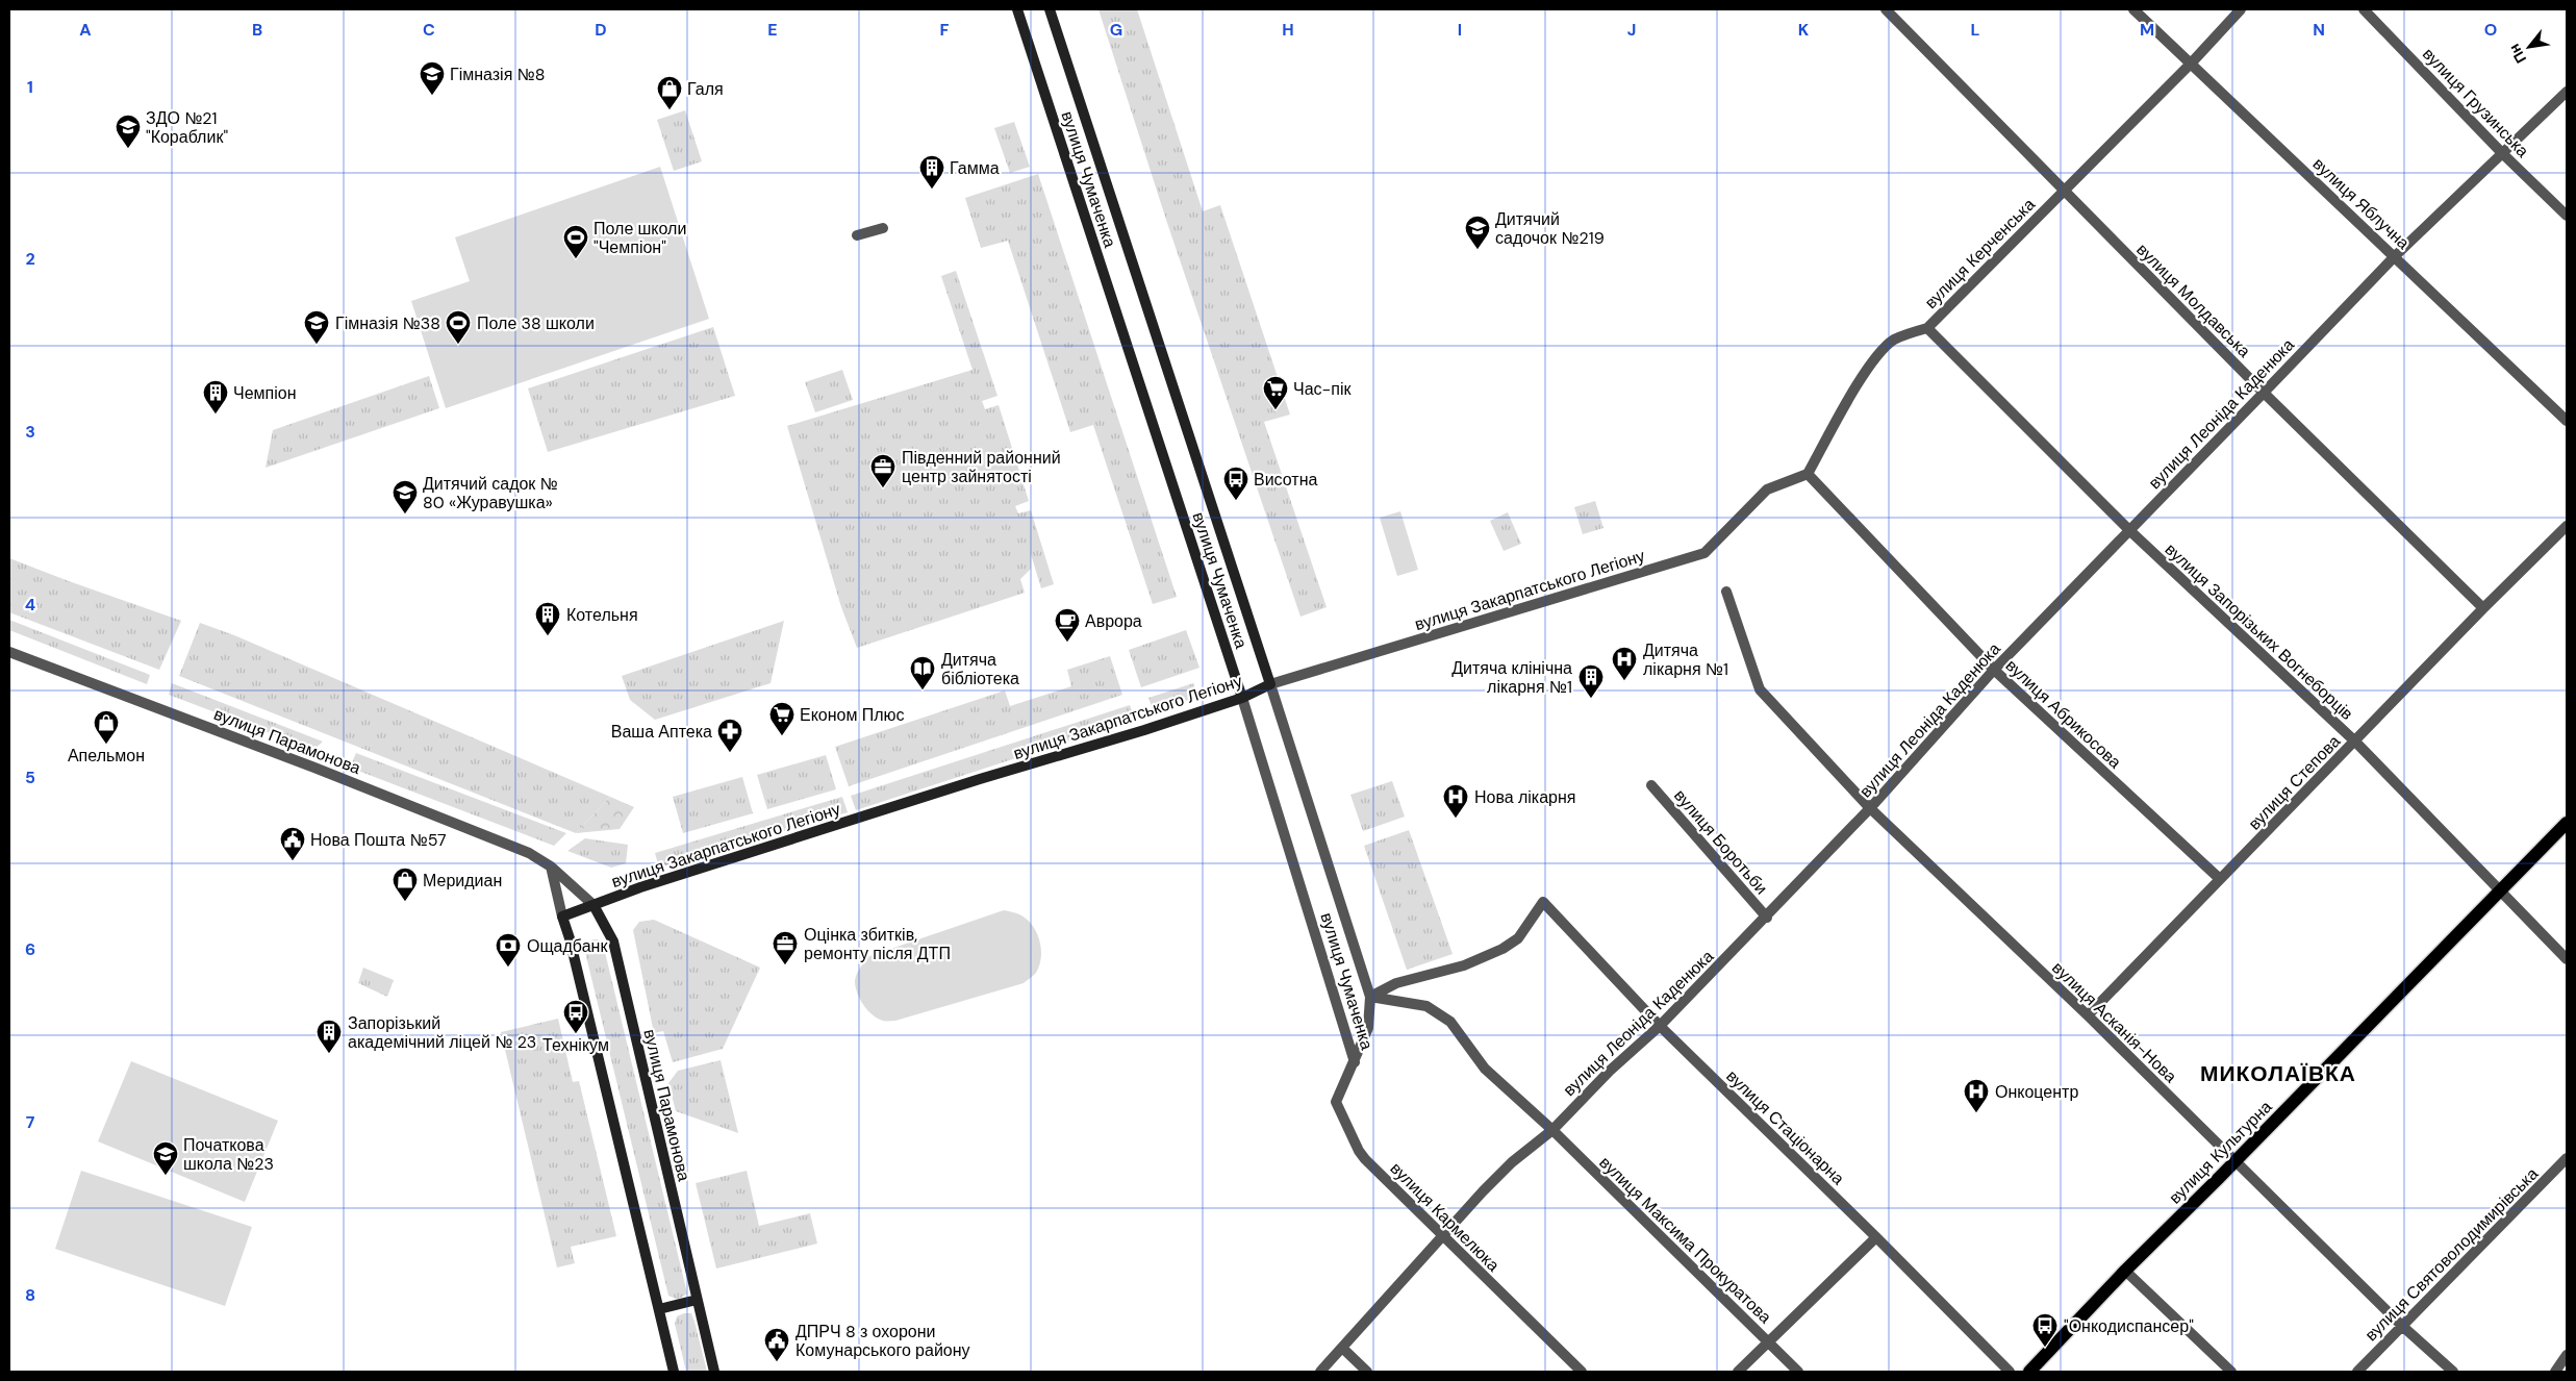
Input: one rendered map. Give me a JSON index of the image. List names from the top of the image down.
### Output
{
  "streets": {
    "main road": ["вулиця Культурна"],
    "street": [
      "вулиця Грузинська",
      "вулиця Чумаченка",
      "вулиця Яблучна",
      "вулиця Керченська",
      "вулиця Молдавська",
      "вулиця Леоніда Каденюка",
      "вулиця Закарпатського Легіону",
      "вулиця Запорізьких Вогнеборців",
      "вулиця Абрикосова",
      "вулиця Парамонова",
      "вулиця Степова",
      "вулиця Боротьби",
      "вулиця Асканія-Нова",
      "вулиця Стаціонарна",
      "вулиця Кармелюка",
      "вулиця Максима Прокуратова",
      "вулиця Святоволодимирівська"
    ]
  },
  "crossings": [
    ["вулиця Грузинська", "вулиця Леоніда Каденюка"],
    ["вулиця Чумаченка", "вулиця Закарпатського Легіону"],
    ["вулиця Чумаченка", "вулиця Стаціонарна"],
    ["вулиця Чумаченка", "вулиця Кармелюка"],
    ["вулиця Чумаченка", "вулиця Максима Прокуратова"],
    ["вулиця Яблучна", "вулиця Керченська"],
    ["вулиця Яблучна", "вулиця Леоніда Каденюка"],
    ["вулиця Керченська", "вулиця Молдавська"],
    ["вулиця Керченська", "вулиця Закарпатського Легіону"],
    ["вулиця Керченська", "вулиця Запорізьких Вогнеборців"],
    ["вулиця Керченська", "вулиця Абрикосова"],
    ["вулиця Молдавська", "вулиця Леоніда Каденюка"],
    ["вулиця Молдавська", "вулиця Степова"],
    ["вулиця Леоніда Каденюка", "вулиця Запорізьких Вогнеборців"],
    ["вулиця Леоніда Каденюка", "вулиця Абрикосова"],
    ["вулиця Леоніда Каденюка", "вулиця Боротьби"],
    ["вулиця Леоніда Каденюка", "вулиця Асканія-Нова"],
    ["вулиця Леоніда Каденюка", "вулиця Стаціонарна"],
    ["вулиця Леоніда Каденюка", "вулиця Кармелюка"],
    ["вулиця Леоніда Каденюка", "вулиця Максима Прокуратова"],
    ["вулиця Закарпатського Легіону", "вулиця Абрикосова"],
    ["вулиця Закарпатського Легіону", "вулиця Парамонова"],
    ["вулиця Запорізьких Вогнеборців", "вулиця Степова"],
    ["вулиця Запорізьких Вогнеборців", "вулиця Культурна"],
    ["вулиця Абрикосова", "вулиця Степова"],
    ["вулиця Степова", "вулиця Асканія-Нова"],
    ["вулиця Асканія-Нова", "вулиця Культурна"],
    ["вулиця Асканія-Нова", "вулиця Святоволодимирівська"],
    ["вулиця Стаціонарна", "вулиця Максима Прокуратова"]
  ],
  "districts": ["МИКОЛАЇВКА"],
  "places": {
    "school or university": [
      "Гімназія №8",
      "ЗДО №21 \"Кораблик\"",
      "Дитячий садочок №219",
      "Гімназія №38",
      "Дитячий садок № 80 «Журавушка»",
      "Початкова школа №23"
    ],
    "shop": ["Галя", "Апельмон", "Меридиан"],
    "building": [
      "Гамма",
      "Чемпіон",
      "Котельня",
      "Дитяча клінічна лікарня №1",
      "Запорізький академічний ліцей № 23"
    ],
    "sports": ["Поле школи \"Чемпіон\"", "Поле 38 школи"],
    "supermarket": ["Час-пік", "Економ Плюс"],
    "office": ["Південний районний центр зайнятості", "Оцінка збитків, ремонту після ДТП"],
    "bus stop": ["Висотна", "Технікум", "\"Онкодиспансер\""],
    "cafe": ["Аврора"],
    "hospital": ["Дитяча лікарня №1", "Нова лікарня", "Онкоцентр"],
    "library": ["Дитяча бібліотека"],
    "pharmacy": ["Ваша Аптека"],
    "public building": ["Нова Пошта №57", "ДПРЧ 8 з охорони Комунарського району"],
    "bank": ["Ощадбанк"]
  },
  "north": "bottom left",
  "grid": {
    "columns": [
      "A",
      "B",
      "C",
      "D",
      "E",
      "F",
      "G",
      "H",
      "I",
      "J",
      "K",
      "L",
      "M",
      "N",
      "O"
    ],
    "rows": [
      "1",
      "2",
      "3",
      "4",
      "5",
      "6",
      "7",
      "8"
    ]
  }
}
